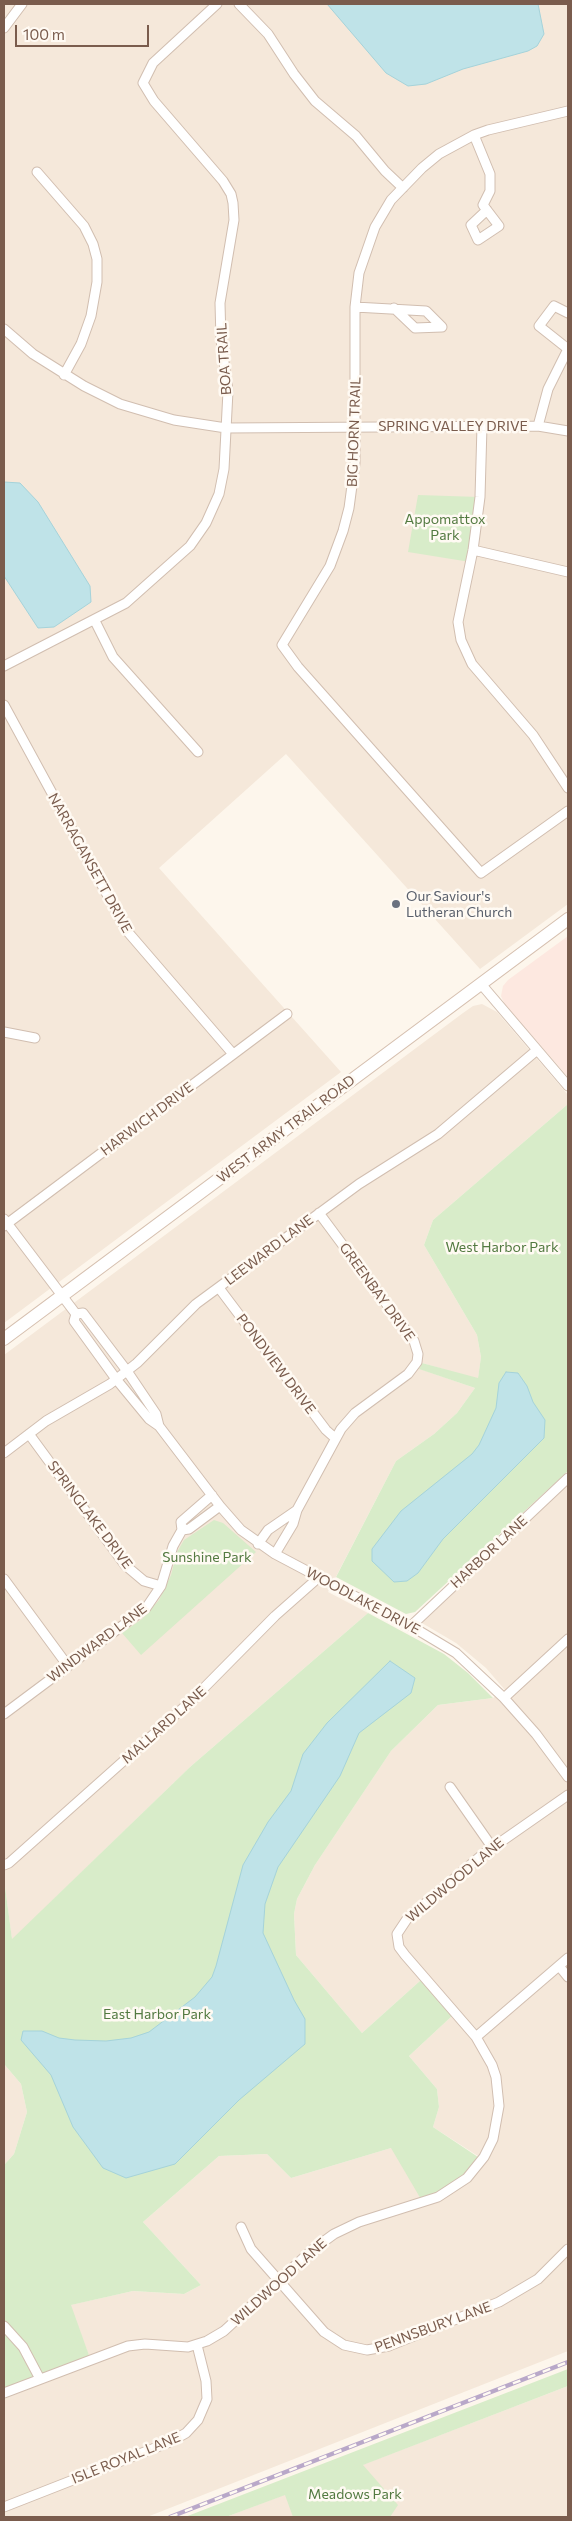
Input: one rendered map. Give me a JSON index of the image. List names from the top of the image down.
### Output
{
  "streets": {
    "main road": ["WEST ARMY TRAIL ROAD"],
    "street": [
      "BOA TRAIL",
      "SPRING VALLEY DRIVE",
      "BIG HORN TRAIL",
      "NARRAGANSETT DRIVE",
      "HARWICH DRIVE",
      "LEEWARD LANE",
      "GREENBAY DRIVE",
      "PONDVIEW DRIVE",
      "SPRINGLAKE DRIVE",
      "HARBOR LANE",
      "WOODLAKE DRIVE",
      "WINDWARD LANE",
      "MALLARD LANE",
      "WILDWOOD LANE",
      "PENNSBURY LANE",
      "ISLE ROYAL LANE"
    ]
  },
  "crossings": [
    ["BOA TRAIL", "SPRING VALLEY DRIVE"],
    ["SPRING VALLEY DRIVE", "BIG HORN TRAIL"],
    ["NARRAGANSETT DRIVE", "HARWICH DRIVE"],
    ["HARWICH DRIVE", "WOODLAKE DRIVE"],
    ["WEST ARMY TRAIL ROAD", "WOODLAKE DRIVE"],
    ["LEEWARD LANE", "GREENBAY DRIVE"],
    ["LEEWARD LANE", "PONDVIEW DRIVE"],
    ["LEEWARD LANE", "SPRINGLAKE DRIVE"],
    ["LEEWARD LANE", "WOODLAKE DRIVE"],
    ["GREENBAY DRIVE", "PONDVIEW DRIVE"],
    ["GREENBAY DRIVE", "WOODLAKE DRIVE"],
    ["SPRINGLAKE DRIVE", "WINDWARD LANE"],
    ["HARBOR LANE", "WOODLAKE DRIVE"],
    ["WOODLAKE DRIVE", "WINDWARD LANE"],
    ["WOODLAKE DRIVE", "MALLARD LANE"],
    ["WILDWOOD LANE", "PENNSBURY LANE"],
    ["WILDWOOD LANE", "ISLE ROYAL LANE"]
  ],
  "parks": [
    "Appomattox Park",
    "West Harbor Park",
    "Sunshine Park",
    "East Harbor Park",
    "Meadows Park"
  ],
  "places": ["Our Saviour's Lutheran Church"],
  "scale_bar": "100 m"
}
